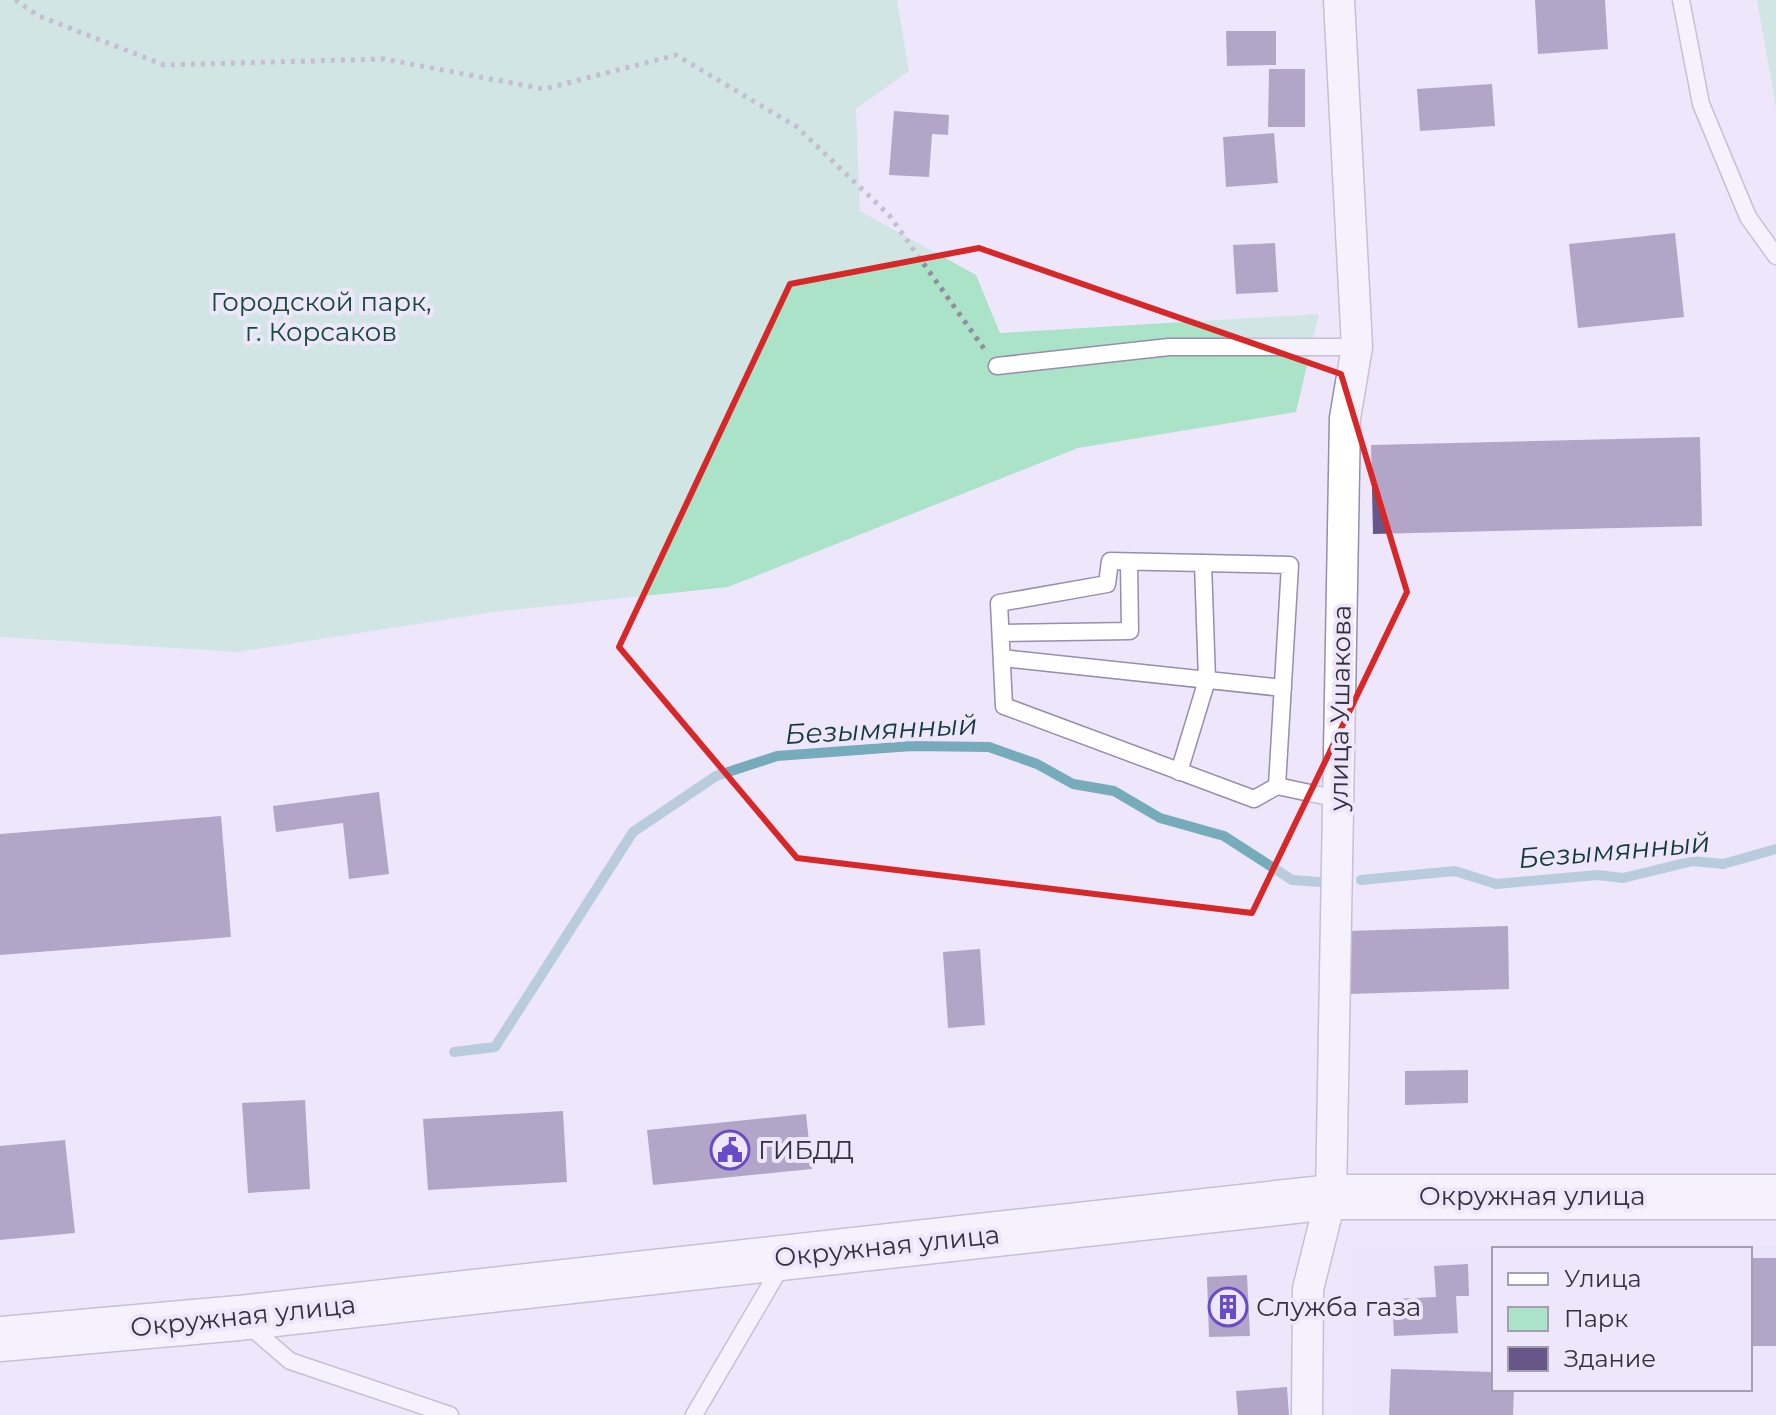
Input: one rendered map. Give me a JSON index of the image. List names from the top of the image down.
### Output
{
  "streets": {
    "main road": ["Окружная улица"],
    "street": ["улица Ушакова"]
  },
  "crossings": [
    ["улица Ушакова", "Окружная улица"]
  ],
  "water": ["Безымянный"],
  "parks": ["Городской парк, г. Корсаков"],
  "places": {
    "public building": ["ГИБДД"],
    "building": ["Служба газа"]
  },
  "legend": ["Улица", "Парк", "Здание"]
}
